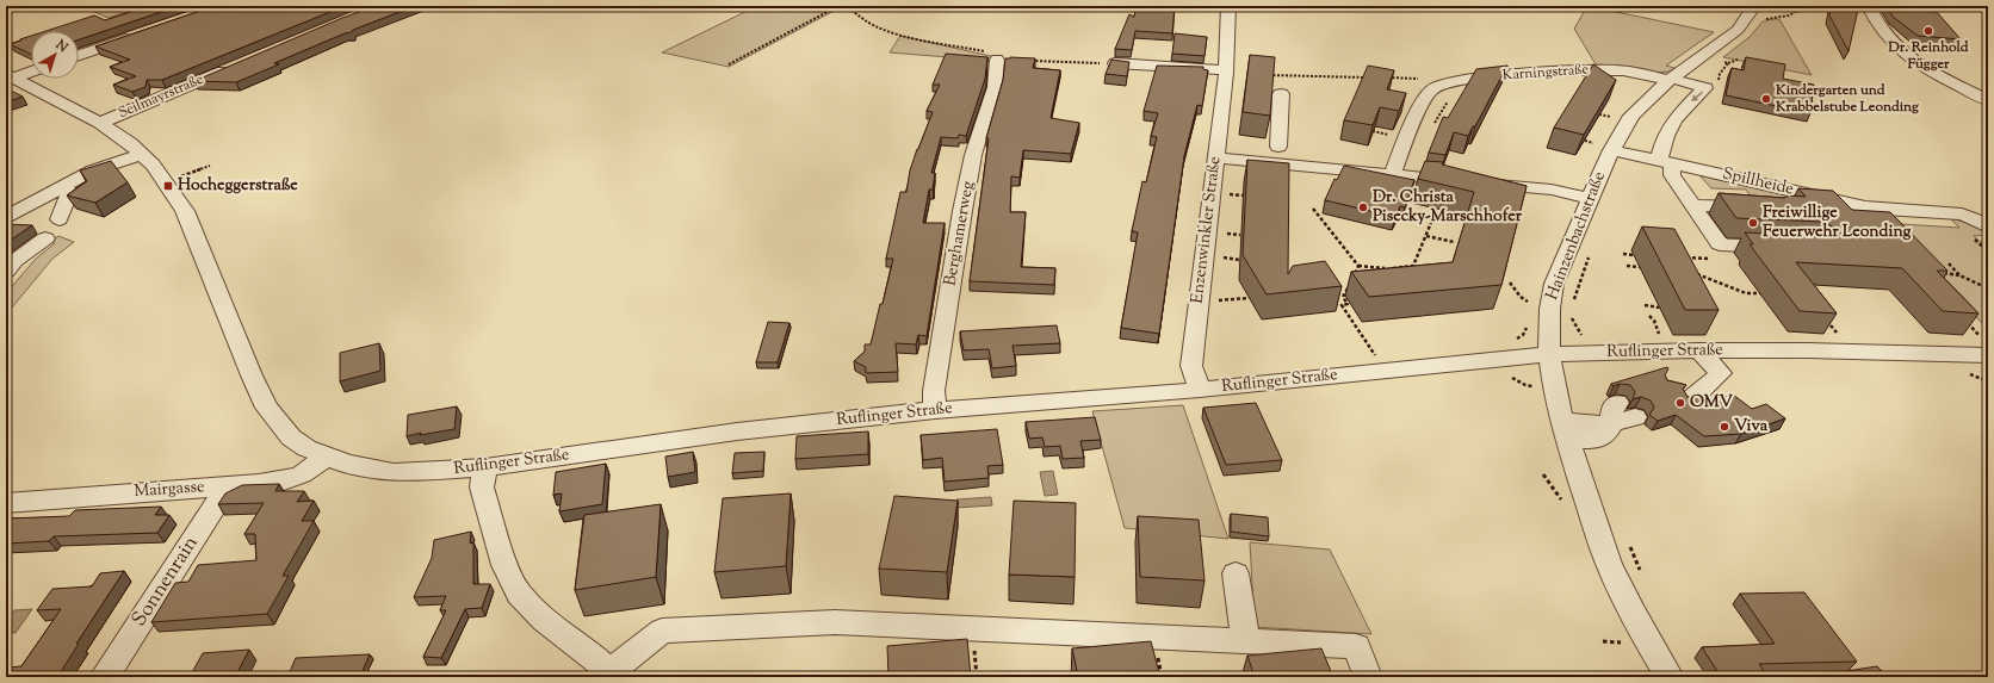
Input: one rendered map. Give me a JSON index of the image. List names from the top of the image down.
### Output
{
  "streets": {
    "street": [
      "Karningstraße",
      "Seilmayrstraße",
      "Spillheide",
      "Enzenwinkler Straße",
      "Berghamerweg",
      "Hainzenbachstraße",
      "Ruflinger Straße",
      "Mairgasse",
      "Sonnenrain"
    ]
  },
  "crossings": [
    ["Karningstraße", "Hainzenbachstraße"],
    ["Seilmayrstraße", "Ruflinger Straße"],
    ["Spillheide", "Hainzenbachstraße"],
    ["Enzenwinkler Straße", "Ruflinger Straße"],
    ["Berghamerweg", "Ruflinger Straße"],
    ["Hainzenbachstraße", "Ruflinger Straße"],
    ["Ruflinger Straße", "Mairgasse"],
    ["Mairgasse", "Sonnenrain"]
  ],
  "places": {
    "other": [
      "Dr. Reinhold Függer",
      "Kindergarten und Krabbelstube Leonding",
      "Dr. Christa Pisecky-Marschhofer",
      "Freiwillige Feuerwehr Leonding",
      "OMV",
      "Viva"
    ],
    "transit": ["Hocheggerstraße"]
  },
  "north": "top right"
}
